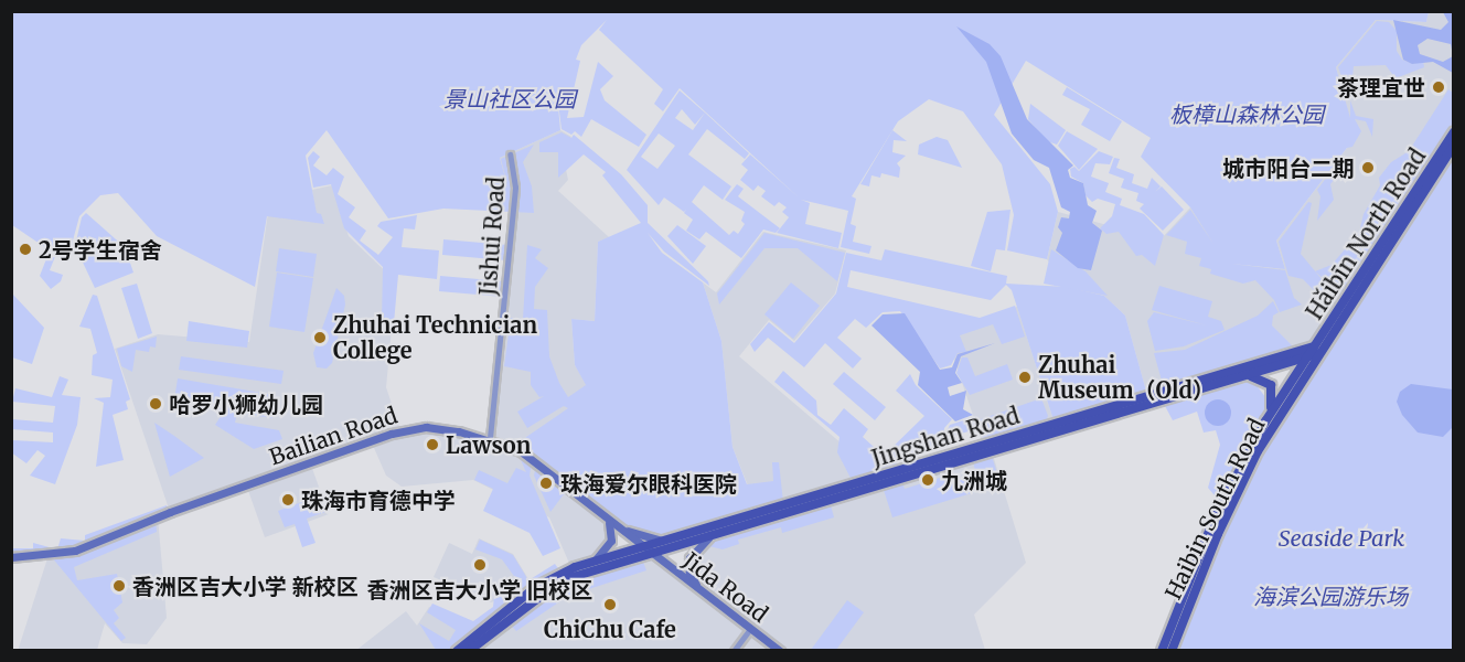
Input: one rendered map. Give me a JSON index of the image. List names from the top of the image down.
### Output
{
  "streets": {
    "main road": [
      "Hǎibīn North Road",
      "Bailian Road",
      "Jingshan Road",
      "Haibin South Road",
      "Jida Road"
    ],
    "street": ["Jishui Road"]
  },
  "crossings": [
    ["Hǎibīn North Road", "Jingshan Road"],
    ["Hǎibīn North Road", "Haibin South Road"],
    ["Jishui Road", "Bailian Road"],
    ["Bailian Road", "Jingshan Road"],
    ["Bailian Road", "Jida Road"],
    ["Jingshan Road", "Haibin South Road"],
    ["Jingshan Road", "Jida Road"]
  ],
  "parks": [
    "景山社区公园",
    "板樟山森林公园",
    "Seaside Park",
    "海滨公园游乐场"
  ],
  "places": [
    "茶理宜世",
    "城市阳台二期",
    "2号学生宿舍",
    "Zhuhai Technician College",
    "Zhuhai Museum（Old）",
    "哈罗小狮幼儿园",
    "Lawson",
    "九洲城",
    "珠海爱尔眼科医院",
    "珠海市育德中学",
    "香洲区吉大小学 旧校区",
    "香洲区吉大小学 新校区",
    "ChiChu Cafe"
  ]
}
